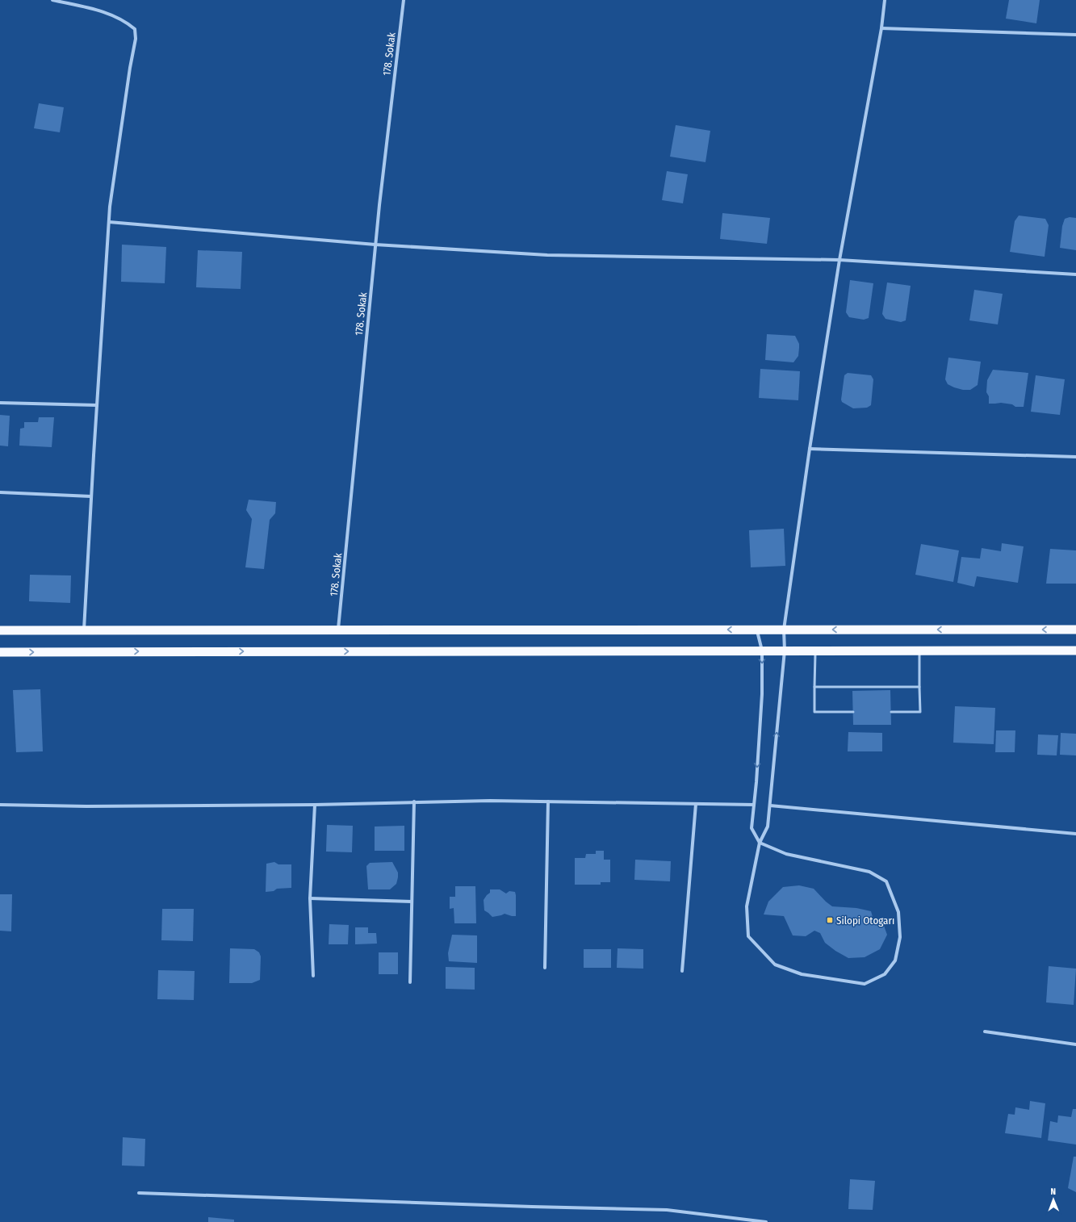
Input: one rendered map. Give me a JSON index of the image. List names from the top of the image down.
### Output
{
  "streets": {
    "street": ["178. Sokak"]
  },
  "places": {
    "transit": ["Silopi Otogarı"]
  },
  "north": "top"
}
